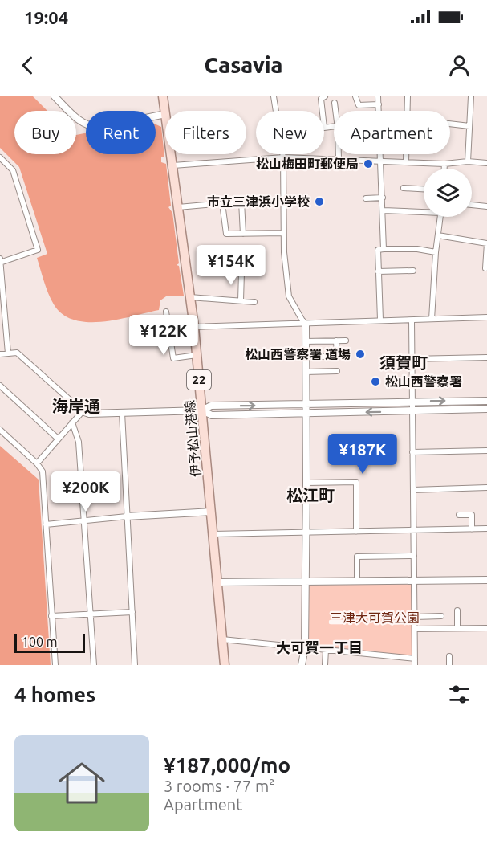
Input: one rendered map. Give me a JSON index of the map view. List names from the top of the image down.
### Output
{
  "streets": {
    "main road": ["22", "伊予松山港線"]
  },
  "districts": [
    "須賀町",
    "海岸通",
    "松江町",
    "大可賀一丁目"
  ],
  "parks": ["三津大可賀公園"],
  "places": [
    "松山梅田町郵便局",
    "市立三津浜小学校",
    "松山西警察署 道場",
    "松山西警察署"
  ],
  "scale_bar": "100 m",
  "page": {
    "status": "19:04",
    "header": "Casavia",
    "chip": [
      "Buy",
      "Rent",
      "Filters",
      "New",
      "Apartment"
    ],
    "price": [
      "¥154K",
      "¥122K",
      "¥187K",
      "¥200K"
    ],
    "scale": "100 m",
    "heading": "4 homes",
    "list": [
      {
        "name": "¥187,000/mo",
        "note": "3 rooms · 77 m² · Apartment"
      }
    ]
  }
}
